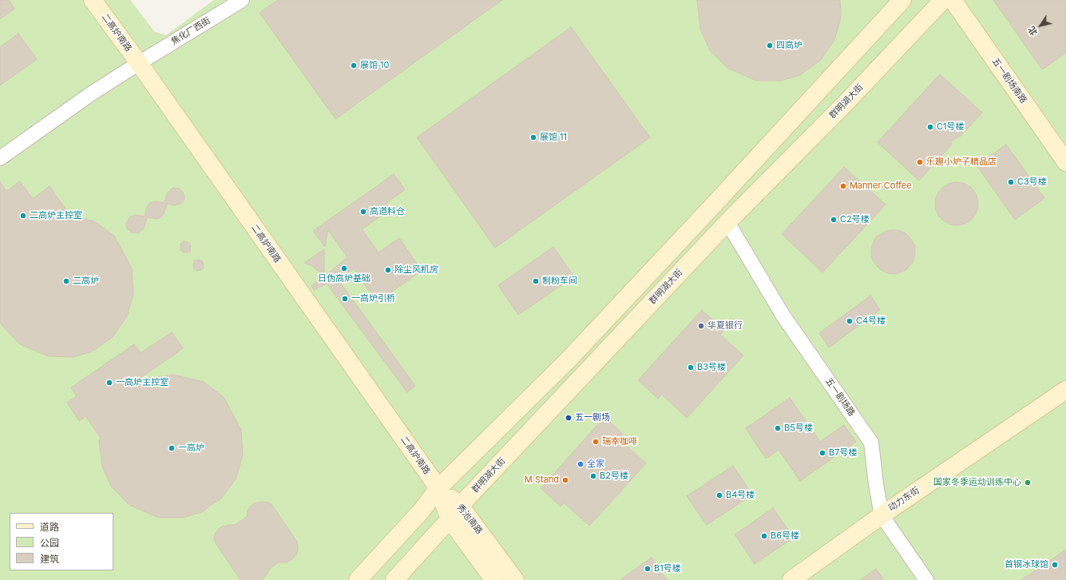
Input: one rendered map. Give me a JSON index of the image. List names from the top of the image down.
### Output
{
  "streets": {
    "main road": [
      "二高炉南路",
      "五一剧场南路",
      "群明湖大街",
      "动力东街",
      "秀池南路"
    ],
    "street": ["焦化厂西街", "五一剧场路"]
  },
  "crossings": [
    ["焦化厂西街", "二高炉南路"],
    ["二高炉南路", "秀池南路"],
    ["群明湖大街", "五一剧场路"],
    ["群明湖大街", "秀池南路"],
    ["五一剧场路", "动力东街"]
  ],
  "places": [
    "四高炉",
    "展馆 10",
    "C1号楼",
    "展馆 11",
    "乐趣小炉子精品店",
    "C3号楼",
    "Manner Coffee",
    "高道料仓",
    "二高炉主控室",
    "C2号楼",
    "日伪高炉基础",
    "除尘风机房",
    "二高炉",
    "制粉车间",
    "一高炉引桥",
    "C4号楼",
    "华夏银行",
    "B3号楼",
    "一高炉主控室",
    "五一剧场",
    "B5号楼",
    "瑞幸咖啡",
    "一高炉",
    "B7号楼",
    "全家",
    "B2号楼",
    "M Stand",
    "国家冬季运动训练中心",
    "B4号楼",
    "B6号楼",
    "首钢冰球馆",
    "B1号楼"
  ],
  "legend": ["道路", "公园", "建筑"],
  "north": "bottom left"
}
